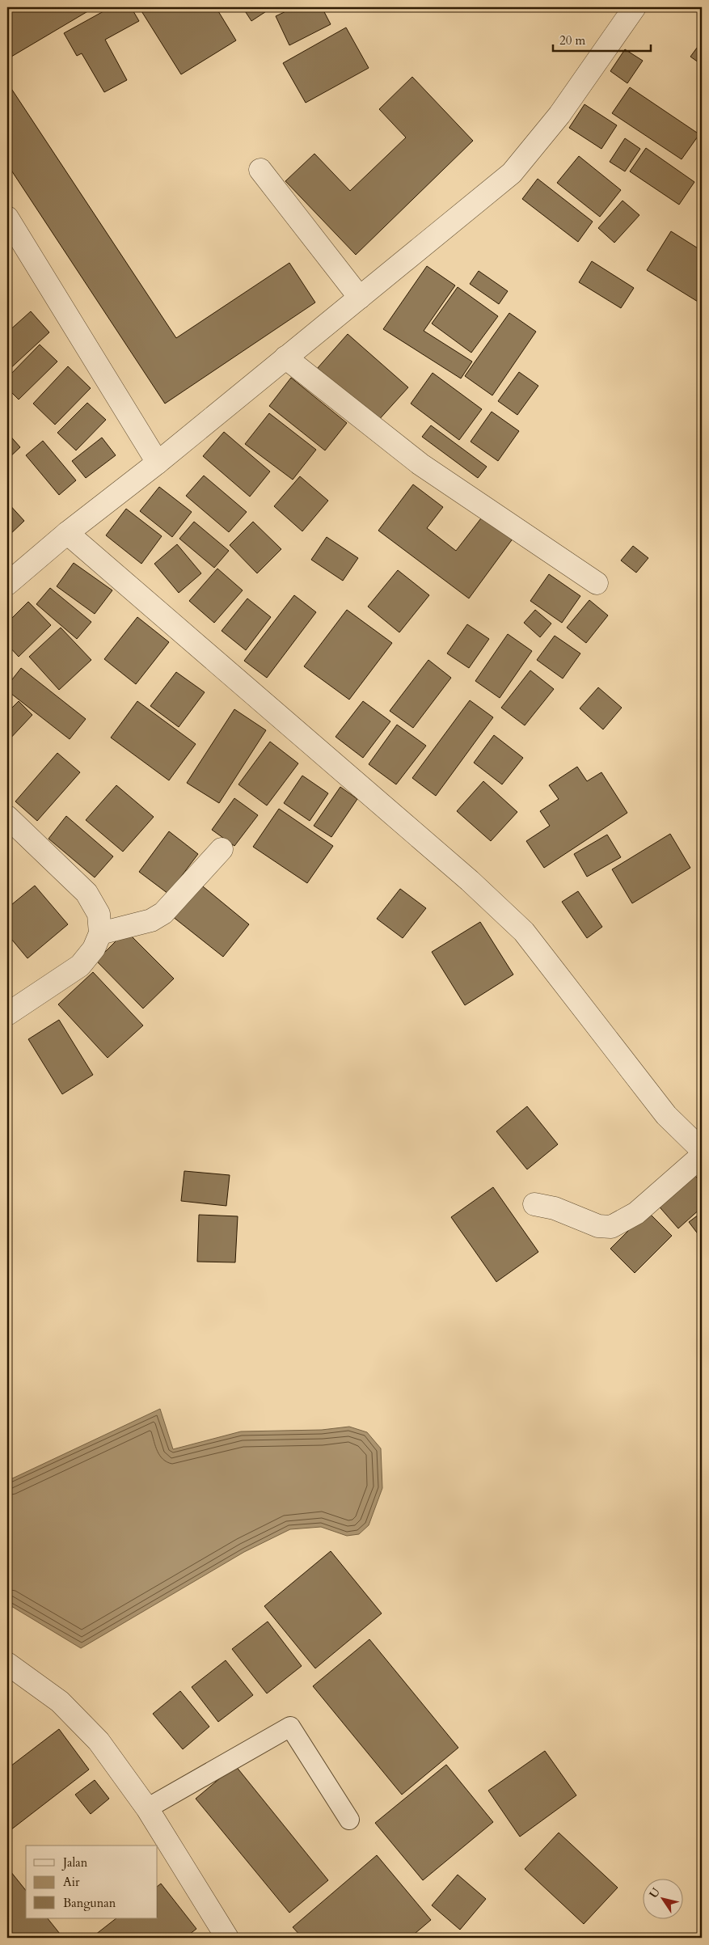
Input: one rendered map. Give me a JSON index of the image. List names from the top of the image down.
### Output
{
  "legend": ["Jalan", "Air", "Bangunan"],
  "scale_bar": "20 m",
  "north": "top left"
}
